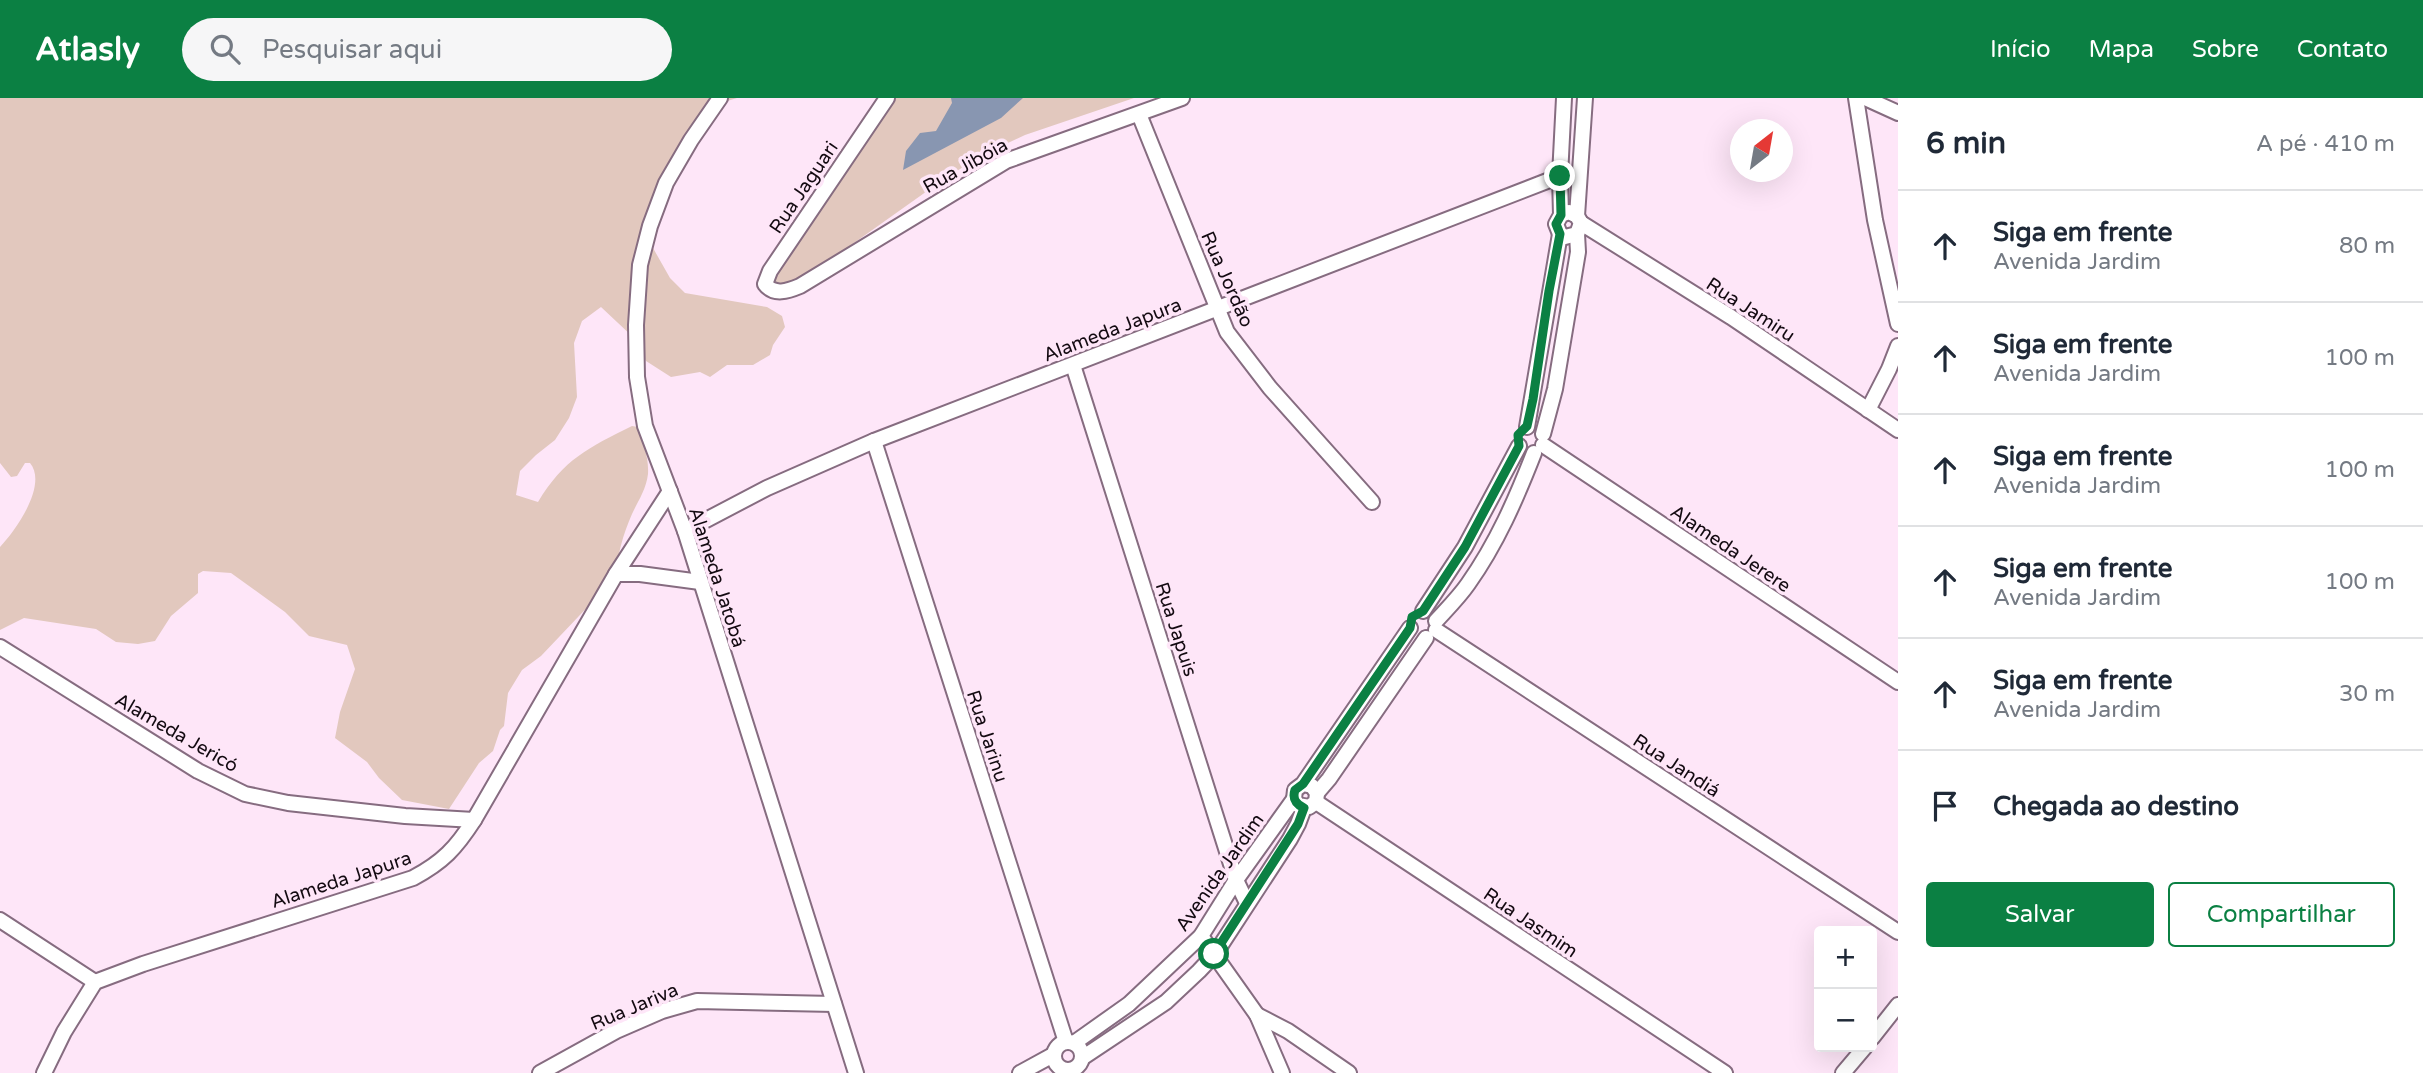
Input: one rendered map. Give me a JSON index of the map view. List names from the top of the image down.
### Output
{
  "streets": {
    "street": [
      "Rua Jibóia",
      "Rua Jaguari",
      "Rua Jordão",
      "Rua Jamiru",
      "Alameda Japura",
      "Alameda Jerere",
      "Alameda Jatobá",
      "Rua Japuis",
      "Alameda Jericó",
      "Rua Jarinu",
      "Rua Jandiá",
      "Avenida Jardim",
      "Rua Jasmim",
      "Rua Jariva"
    ]
  },
  "crossings": [
    ["Rua Jibóia", "Rua Jaguari"],
    ["Rua Jibóia", "Rua Jordão"],
    ["Rua Jordão", "Alameda Japura"],
    ["Rua Jamiru", "Avenida Jardim"],
    ["Alameda Japura", "Alameda Jatobá"],
    ["Alameda Japura", "Rua Japuis"],
    ["Alameda Japura", "Alameda Jericó"],
    ["Alameda Japura", "Rua Jarinu"],
    ["Alameda Jerere", "Avenida Jardim"],
    ["Alameda Jatobá", "Rua Jariva"],
    ["Rua Japuis", "Avenida Jardim"],
    ["Rua Jarinu", "Avenida Jardim"],
    ["Rua Jandiá", "Avenida Jardim"],
    ["Avenida Jardim", "Rua Jasmim"]
  ],
  "north": "top right",
  "page": {
    "header": "Atlasly",
    "search": "Pesquisar aqui",
    "nav": [
      "Início",
      "Mapa",
      "Sobre",
      "Contato"
    ],
    "heading": ["6 min", "A pé · 410 m"],
    "list": [
      ["Siga em frente", "Avenida Jardim", "80 m"],
      ["Siga em frente", "Avenida Jardim", "100 m"],
      ["Siga em frente", "Avenida Jardim", "100 m"],
      ["Siga em frente", "Avenida Jardim", "100 m"],
      ["Siga em frente", "Avenida Jardim", "30 m"],
      "Chegada ao destino"
    ],
    "buttons": ["Salvar", "Compartilhar"],
    "map_buttons": ["+", "−"]
  }
}
